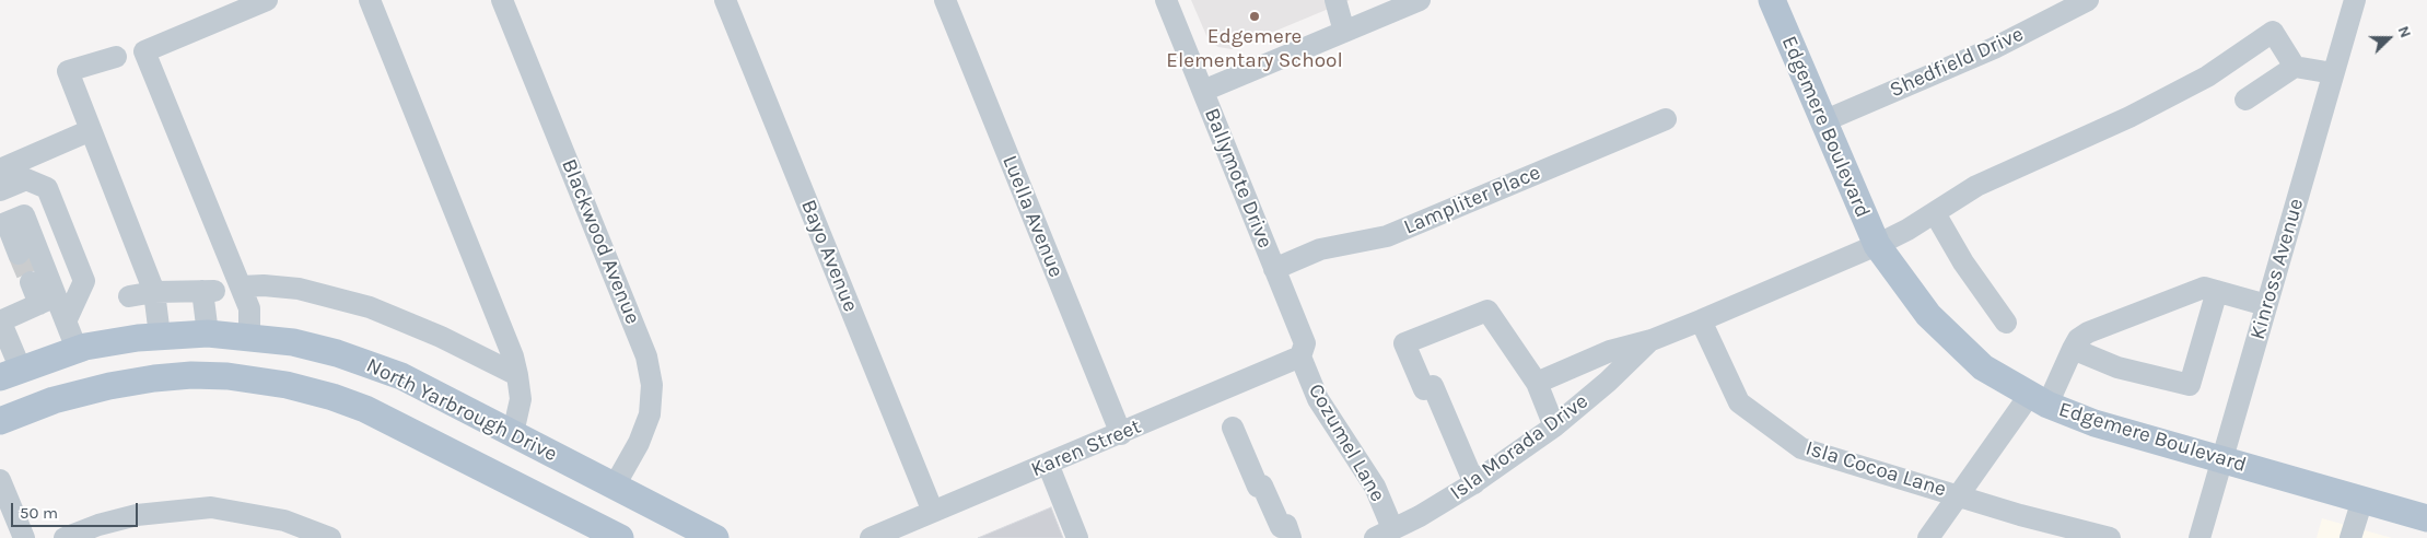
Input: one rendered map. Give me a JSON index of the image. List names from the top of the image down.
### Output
{
  "streets": {
    "main road": ["Edgemere Boulevard", "North Yarbrough Drive"],
    "street": [
      "Shedfield Drive",
      "Ballymote Drive",
      "Lampliter Place",
      "Luella Avenue",
      "Blackwood Avenue",
      "Bayo Avenue",
      "Kinross Avenue",
      "Cozumel Lane",
      "Isla Morada Drive",
      "Karen Street",
      "Isla Cocoa Lane"
    ]
  },
  "crossings": [
    ["Shedfield Drive", "Edgemere Boulevard"],
    ["Edgemere Boulevard", "Kinross Avenue"],
    ["Edgemere Boulevard", "Isla Morada Drive"],
    ["Ballymote Drive", "Lampliter Place"],
    ["Ballymote Drive", "Cozumel Lane"],
    ["Ballymote Drive", "Karen Street"],
    ["Luella Avenue", "Karen Street"],
    ["Blackwood Avenue", "North Yarbrough Drive"],
    ["Bayo Avenue", "Karen Street"],
    ["Cozumel Lane", "Isla Morada Drive"],
    ["Cozumel Lane", "Karen Street"],
    ["Isla Morada Drive", "Isla Cocoa Lane"]
  ],
  "places": ["Edgemere Elementary School"],
  "scale_bar": "50 m",
  "north": "right"
}
